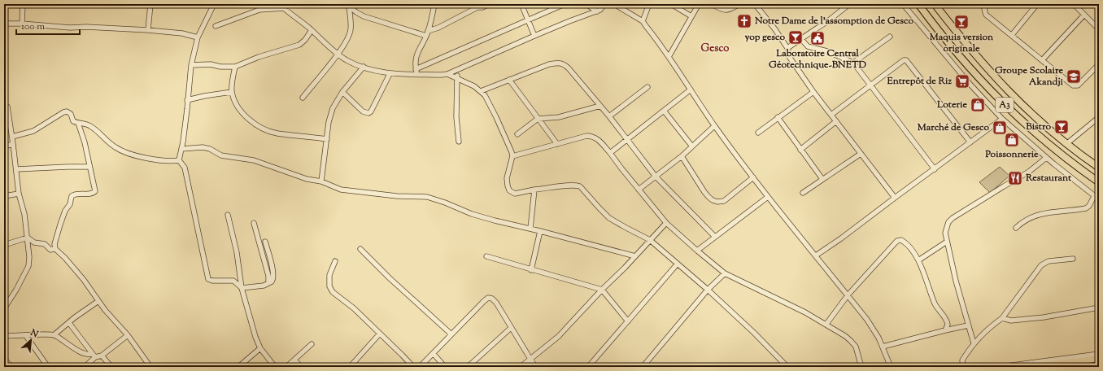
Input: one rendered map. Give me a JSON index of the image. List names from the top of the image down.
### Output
{
  "streets": {
    "highway": ["A3"]
  },
  "districts": ["Gesco"],
  "places": {
    "church": ["Notre Dame de l’assomption de Gesco"],
    "bar": ["Maquis version originale", "yop gesco", "Bistro"],
    "public building": ["Laboratoire Central Géotechnique-BNETD"],
    "school or university": ["Groupe Scolaire Akandji"],
    "supermarket": ["Entrepôt de Riz"],
    "shop": ["Loterie", "Marché de Gesco", "Poissonnerie"],
    "restaurant": ["Restaurant"]
  },
  "scale_bar": "100 m",
  "north": "top right"
}
